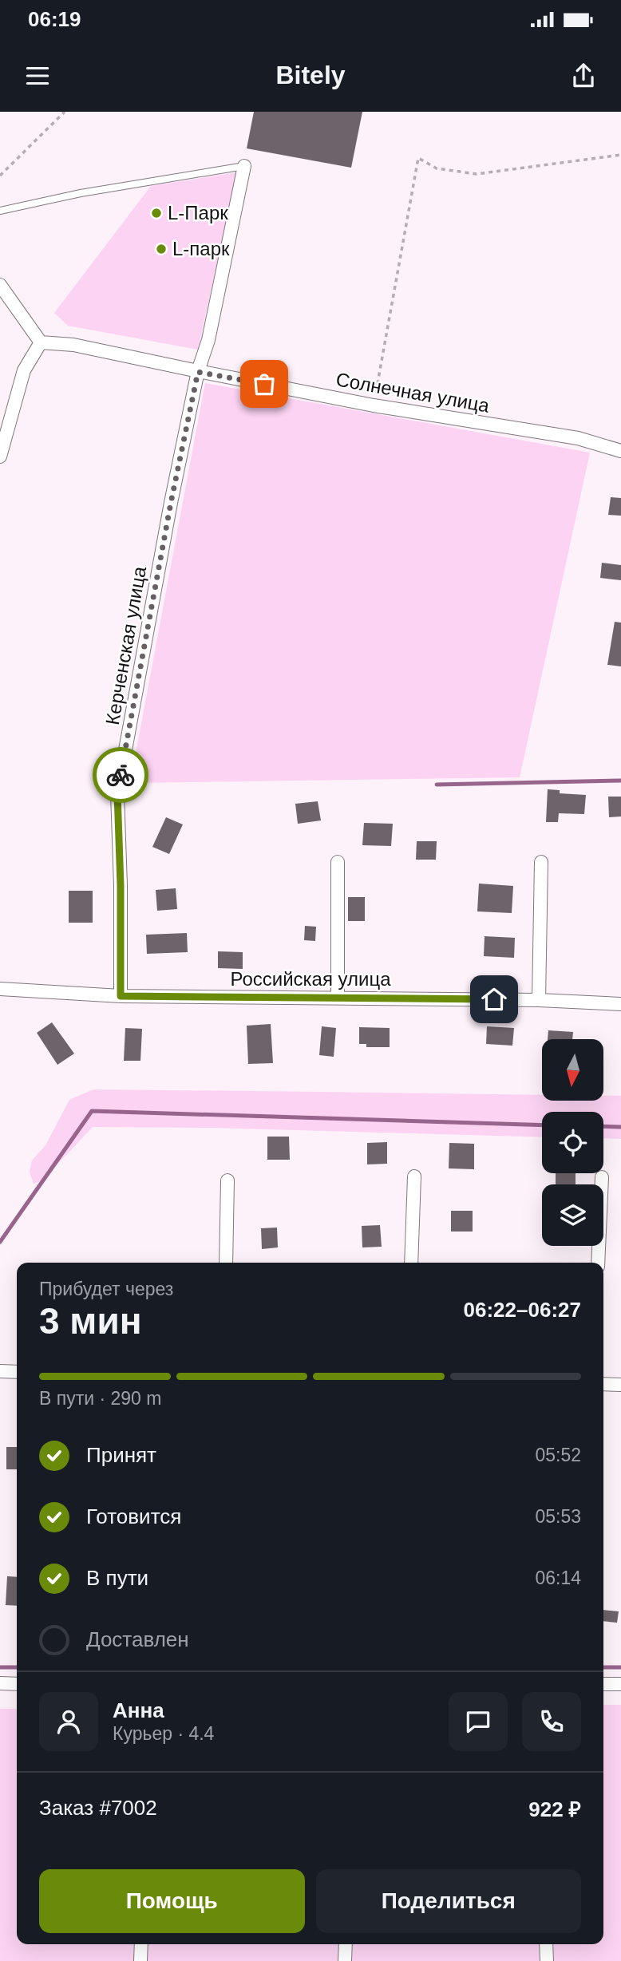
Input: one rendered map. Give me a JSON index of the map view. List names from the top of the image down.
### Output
{
  "streets": {
    "street": ["Солнечная улица", "Керченская улица", "Российская улица"]
  },
  "crossings": [
    ["Солнечная улица", "Керченская улица"],
    ["Керченская улица", "Российская улица"]
  ],
  "places": ["L-Парк", "L-парк"],
  "north": "bottom",
  "page": {
    "status": "06:19",
    "header": "Bitely",
    "heading": ["3 мин", "Прибудет через", "06:22–06:27"],
    "panel": [
      "Анна",
      "Курьер · 4.4",
      "Заказ #7002",
      "922 ₽"
    ],
    "bar": "В пути · 290 m",
    "list": [
      ["Принят", "05:52"],
      ["Готовится", "05:53"],
      ["В пути", "06:14"],
      "Доставлен"
    ],
    "buttons": ["Помощь", "Поделиться"]
  }
}
